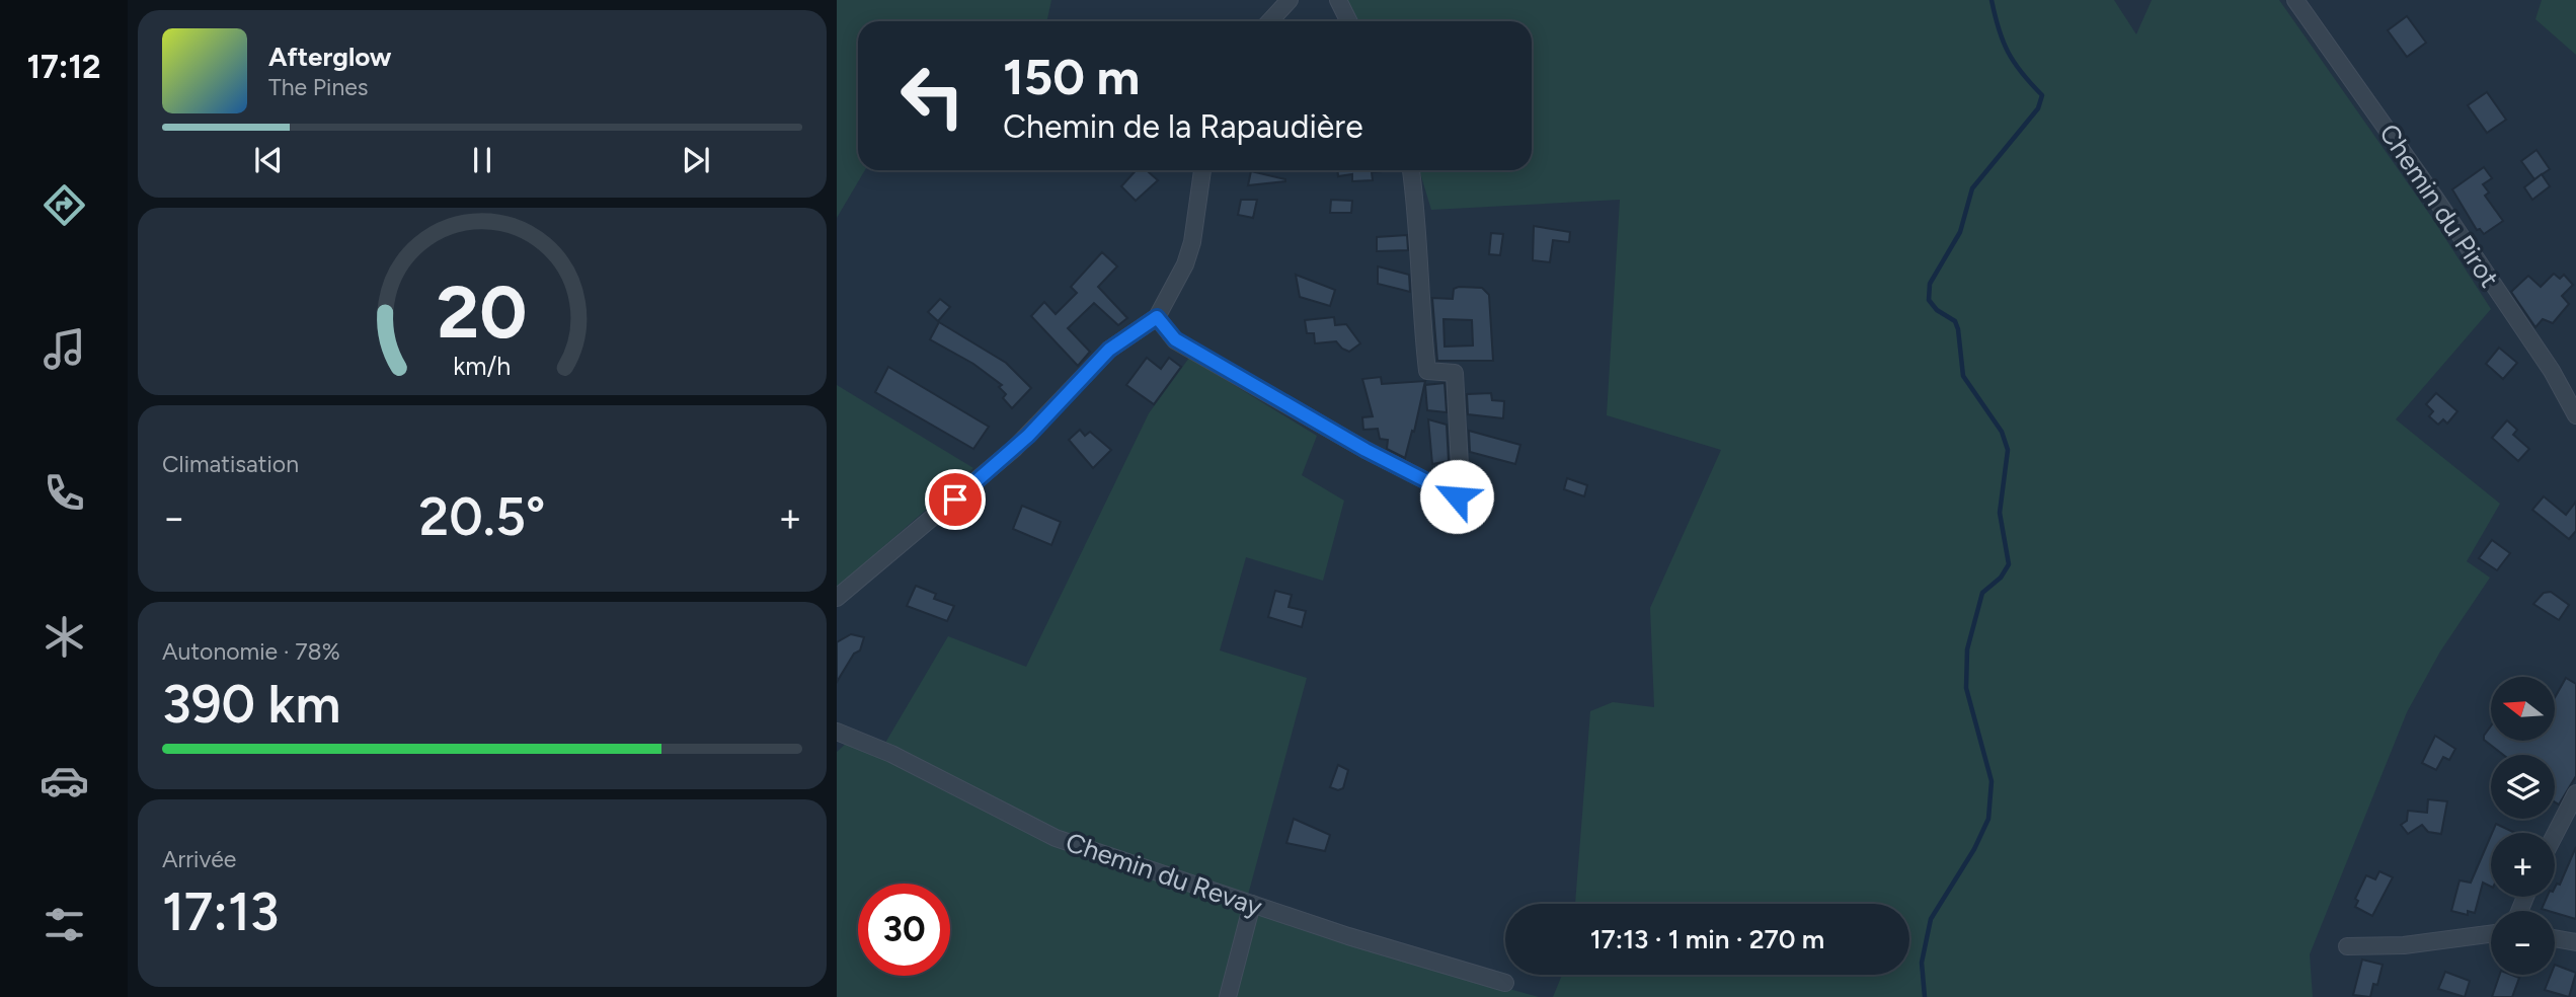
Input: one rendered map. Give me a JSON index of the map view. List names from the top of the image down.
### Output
{
  "streets": {
    "street": ["Chemin du Pirot", "Chemin du Revay"]
  },
  "north": "left",
  "page": {
    "tabs": "17:12",
    "turn": ["150 m", "Chemin de la Rapaudière"],
    "song": ["Afterglow", "The Pines"],
    "tile": [
      "Climatisation",
      ["Autonomie · 78%", "390 km"],
      ["Arrivée", "17:13"]
    ],
    "heat": ["−", "20.5°", "+"],
    "map_buttons": ["+", "−"],
    "limit": "30",
    "trip": "17:13 · 1 min · 270 m",
    "gauge": ["20", "km/h"]
  }
}
